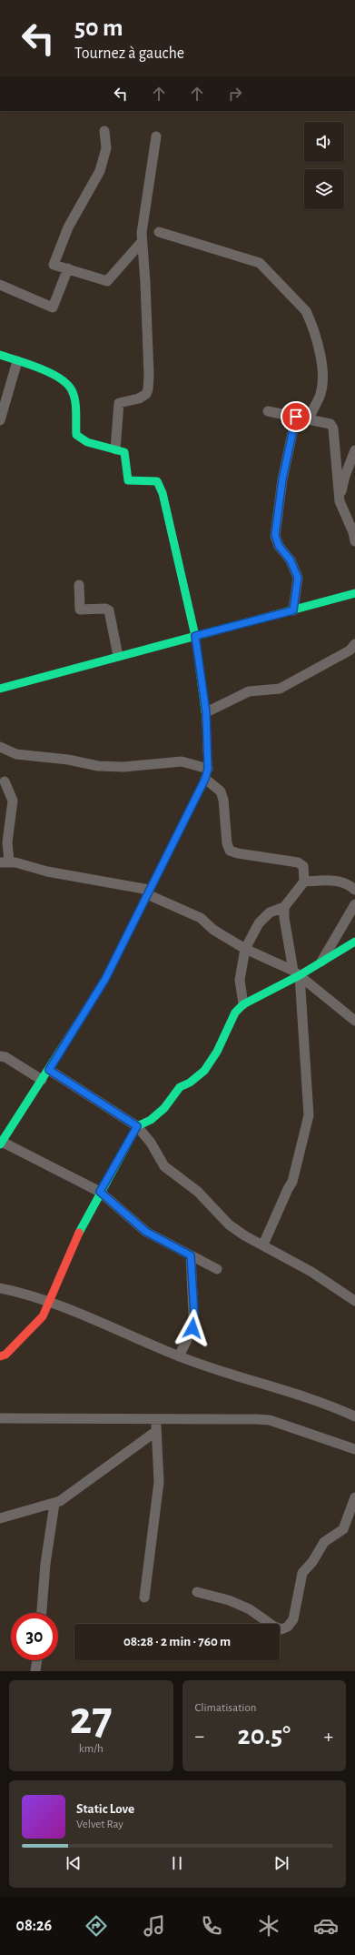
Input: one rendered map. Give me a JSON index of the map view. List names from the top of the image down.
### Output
{
  "page": {
    "turn": ["50 m", "Tournez à gauche"],
    "limit": "30",
    "trip": "08:28 · 2 min · 760 m",
    "tile": [
      ["27", "km/h"],
      "Climatisation"
    ],
    "heat": ["−", "20.5°", "+"],
    "song": ["Static Love", "Velvet Ray"],
    "tabs": "08:26"
  }
}
